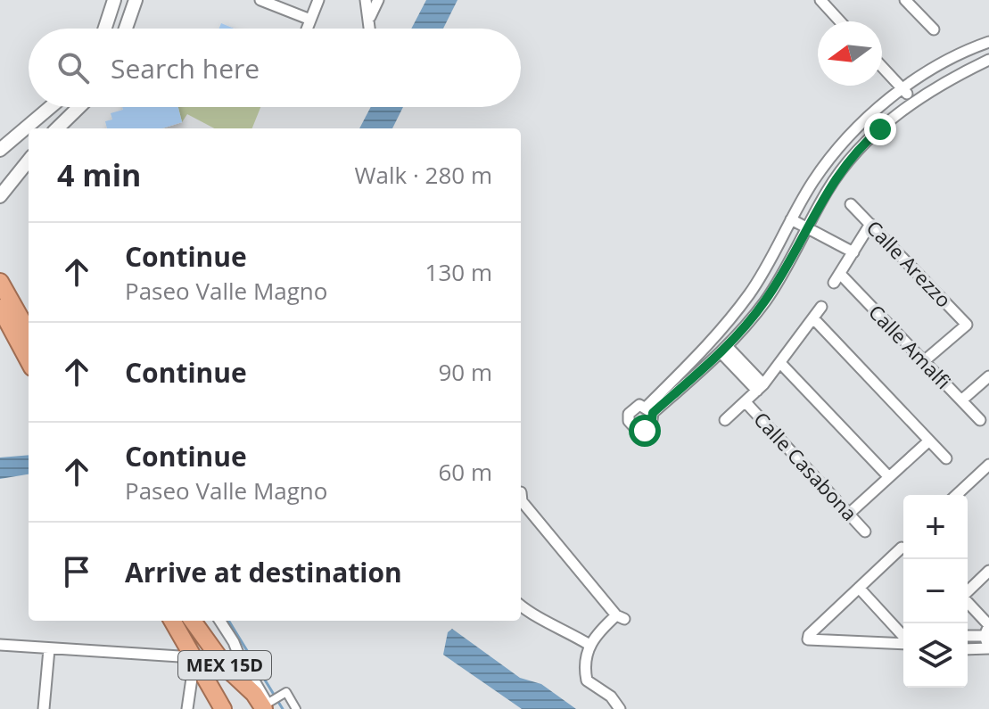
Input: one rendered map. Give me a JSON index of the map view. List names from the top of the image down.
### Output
{
  "streets": {
    "highway": ["MEX 15D"],
    "street": ["Calle Arezzo", "Calle Amalfi", "Calle Casabona"]
  },
  "crossings": [
    ["Calle Arezzo", "Calle Amalfi"]
  ],
  "north": "left",
  "page": {
    "search": "Search here",
    "heading": ["4 min", "Walk · 280 m"],
    "list": [
      ["Continue", "Paseo Valle Magno", "130 m"],
      ["Continue", "90 m"],
      ["Continue", "Paseo Valle Magno", "60 m"],
      "Arrive at destination"
    ],
    "map_buttons": ["+", "−"]
  }
}
